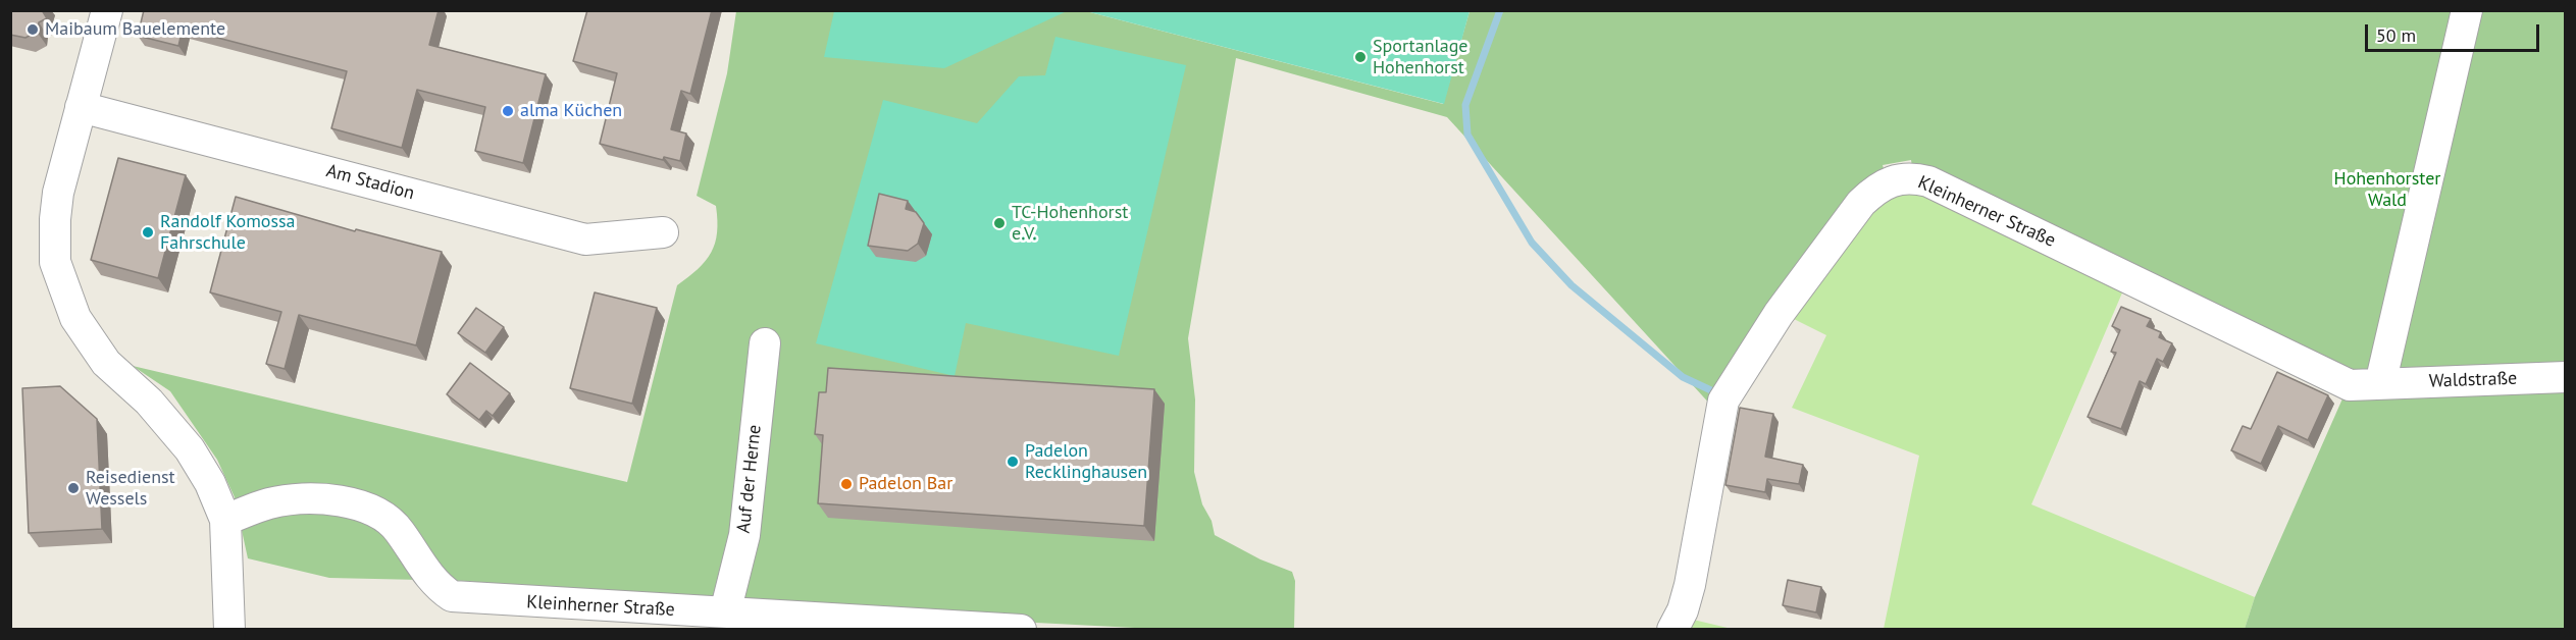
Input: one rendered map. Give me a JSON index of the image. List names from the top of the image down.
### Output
{
  "streets": {
    "street": [
      "Am Stadion",
      "Kleinherner Straße",
      "Waldstraße",
      "Auf der Herne"
    ]
  },
  "crossings": [
    ["Kleinherner Straße", "Waldstraße"],
    ["Kleinherner Straße", "Auf der Herne"]
  ],
  "parks": ["Hohenhorster Wald"],
  "places": [
    "Maibaum Bauelemente",
    "Sportanlage Hohenhorst",
    "alma Küchen",
    "TC-Hohenhorst e.V.",
    "Randolf Komossa Fahrschule",
    "Padelon Recklinghausen",
    "Padelon Bar",
    "Reisedienst Wessels"
  ],
  "scale_bar": "50 m"
}
